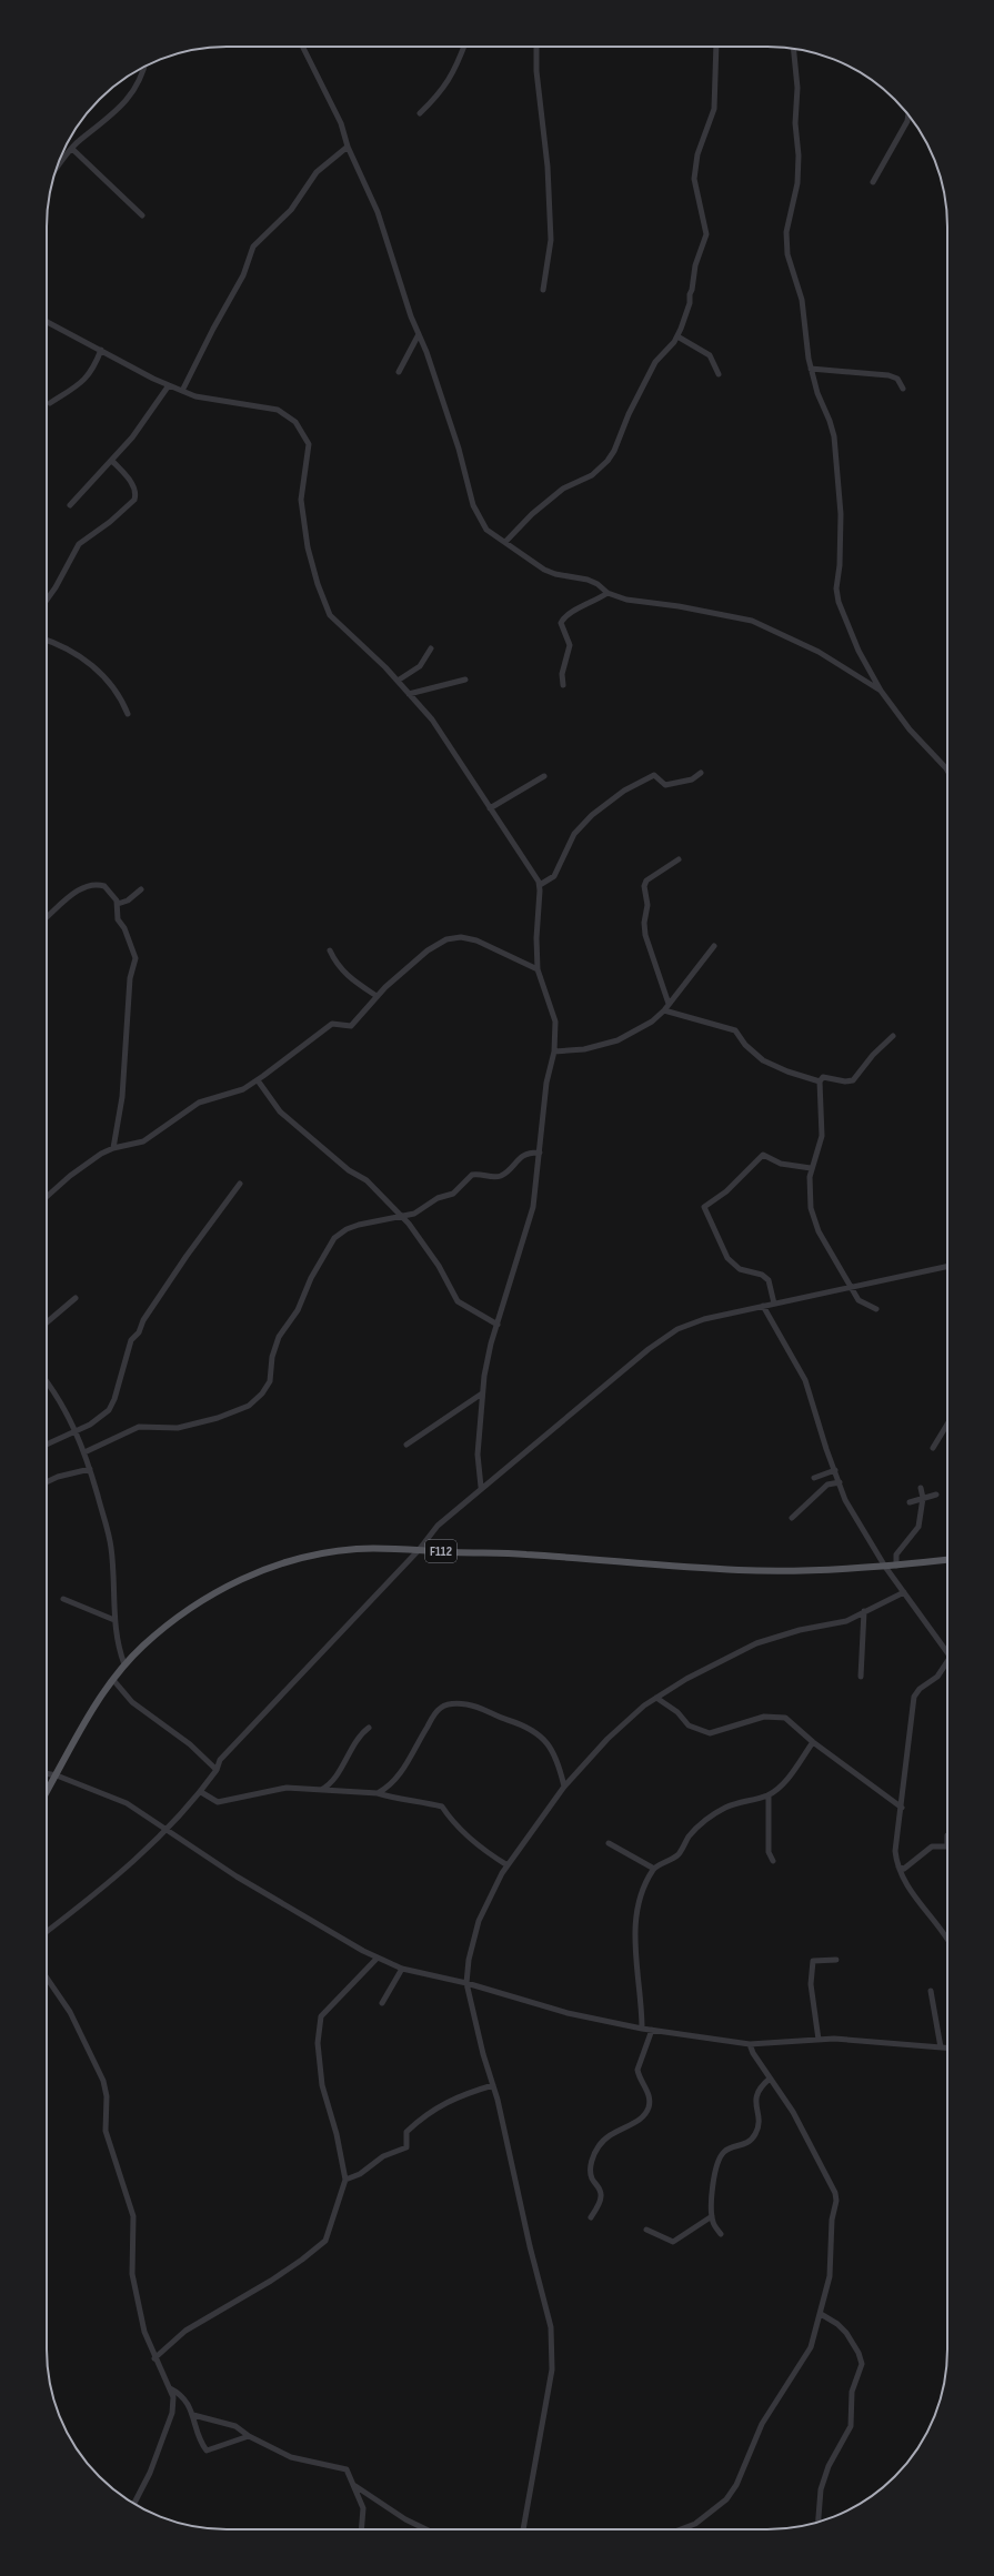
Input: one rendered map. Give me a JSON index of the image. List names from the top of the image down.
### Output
{
  "streets": {
    "main road": ["F112"]
  }
}
